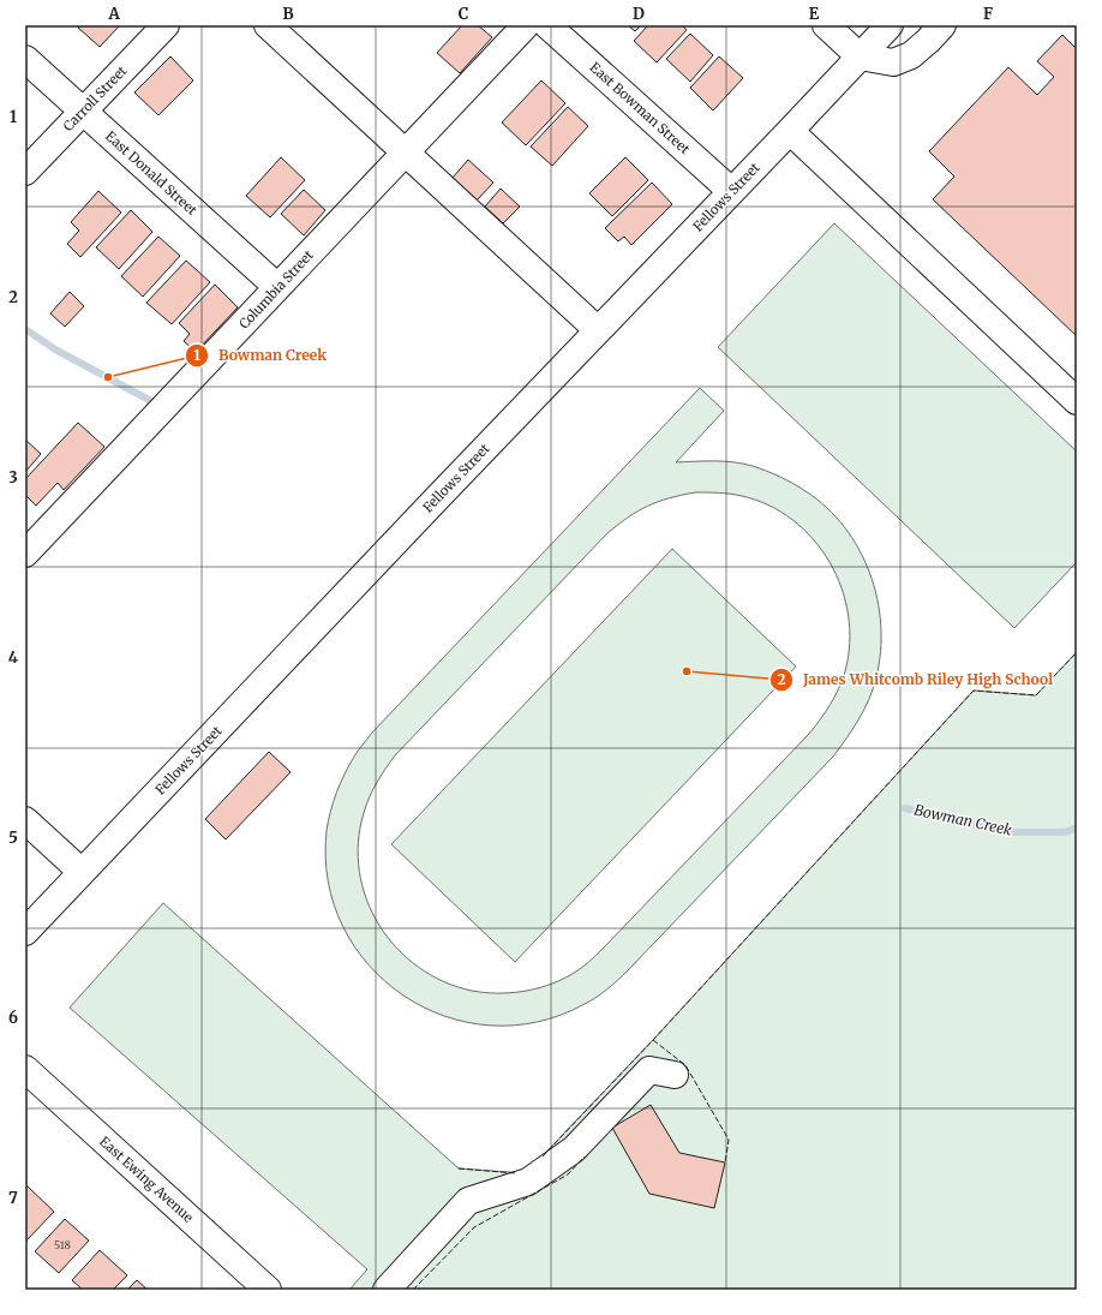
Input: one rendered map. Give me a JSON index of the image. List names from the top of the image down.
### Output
{
  "streets": {
    "street": [
      "Carroll Street",
      "East Bowman Street",
      "East Donald Street",
      "Fellows Street",
      "Columbia Street",
      "East Ewing Avenue"
    ]
  },
  "crossings": [
    ["Carroll Street", "East Donald Street"],
    ["East Bowman Street", "Fellows Street"],
    ["East Donald Street", "Columbia Street"]
  ],
  "water": ["Bowman Creek"],
  "places": ["Bowman Creek", "James Whitcomb Riley High School"],
  "house_numbers": ["518"],
  "grid": {
    "columns": [
      "A",
      "B",
      "C",
      "D",
      "E",
      "F"
    ],
    "rows": [
      "1",
      "2",
      "3",
      "4",
      "5",
      "6",
      "7"
    ]
  }
}
